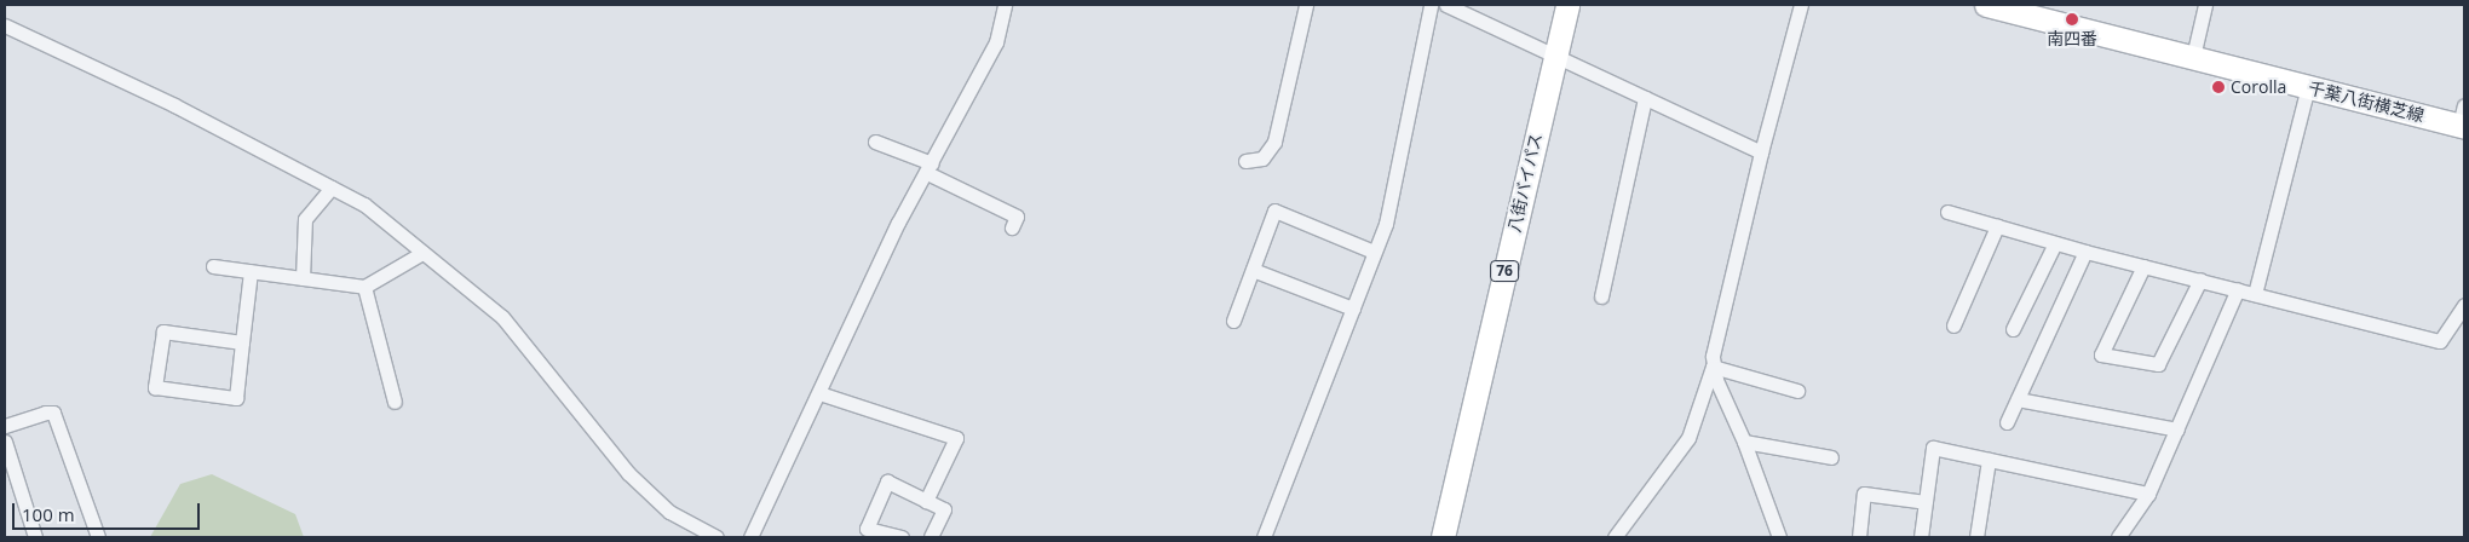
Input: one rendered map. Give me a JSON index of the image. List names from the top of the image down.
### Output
{
  "streets": {
    "main road": ["千葉八街横芝線", "八街バイパス", "76"]
  },
  "places": ["南四番", "Corolla"],
  "scale_bar": "100 m"
}
